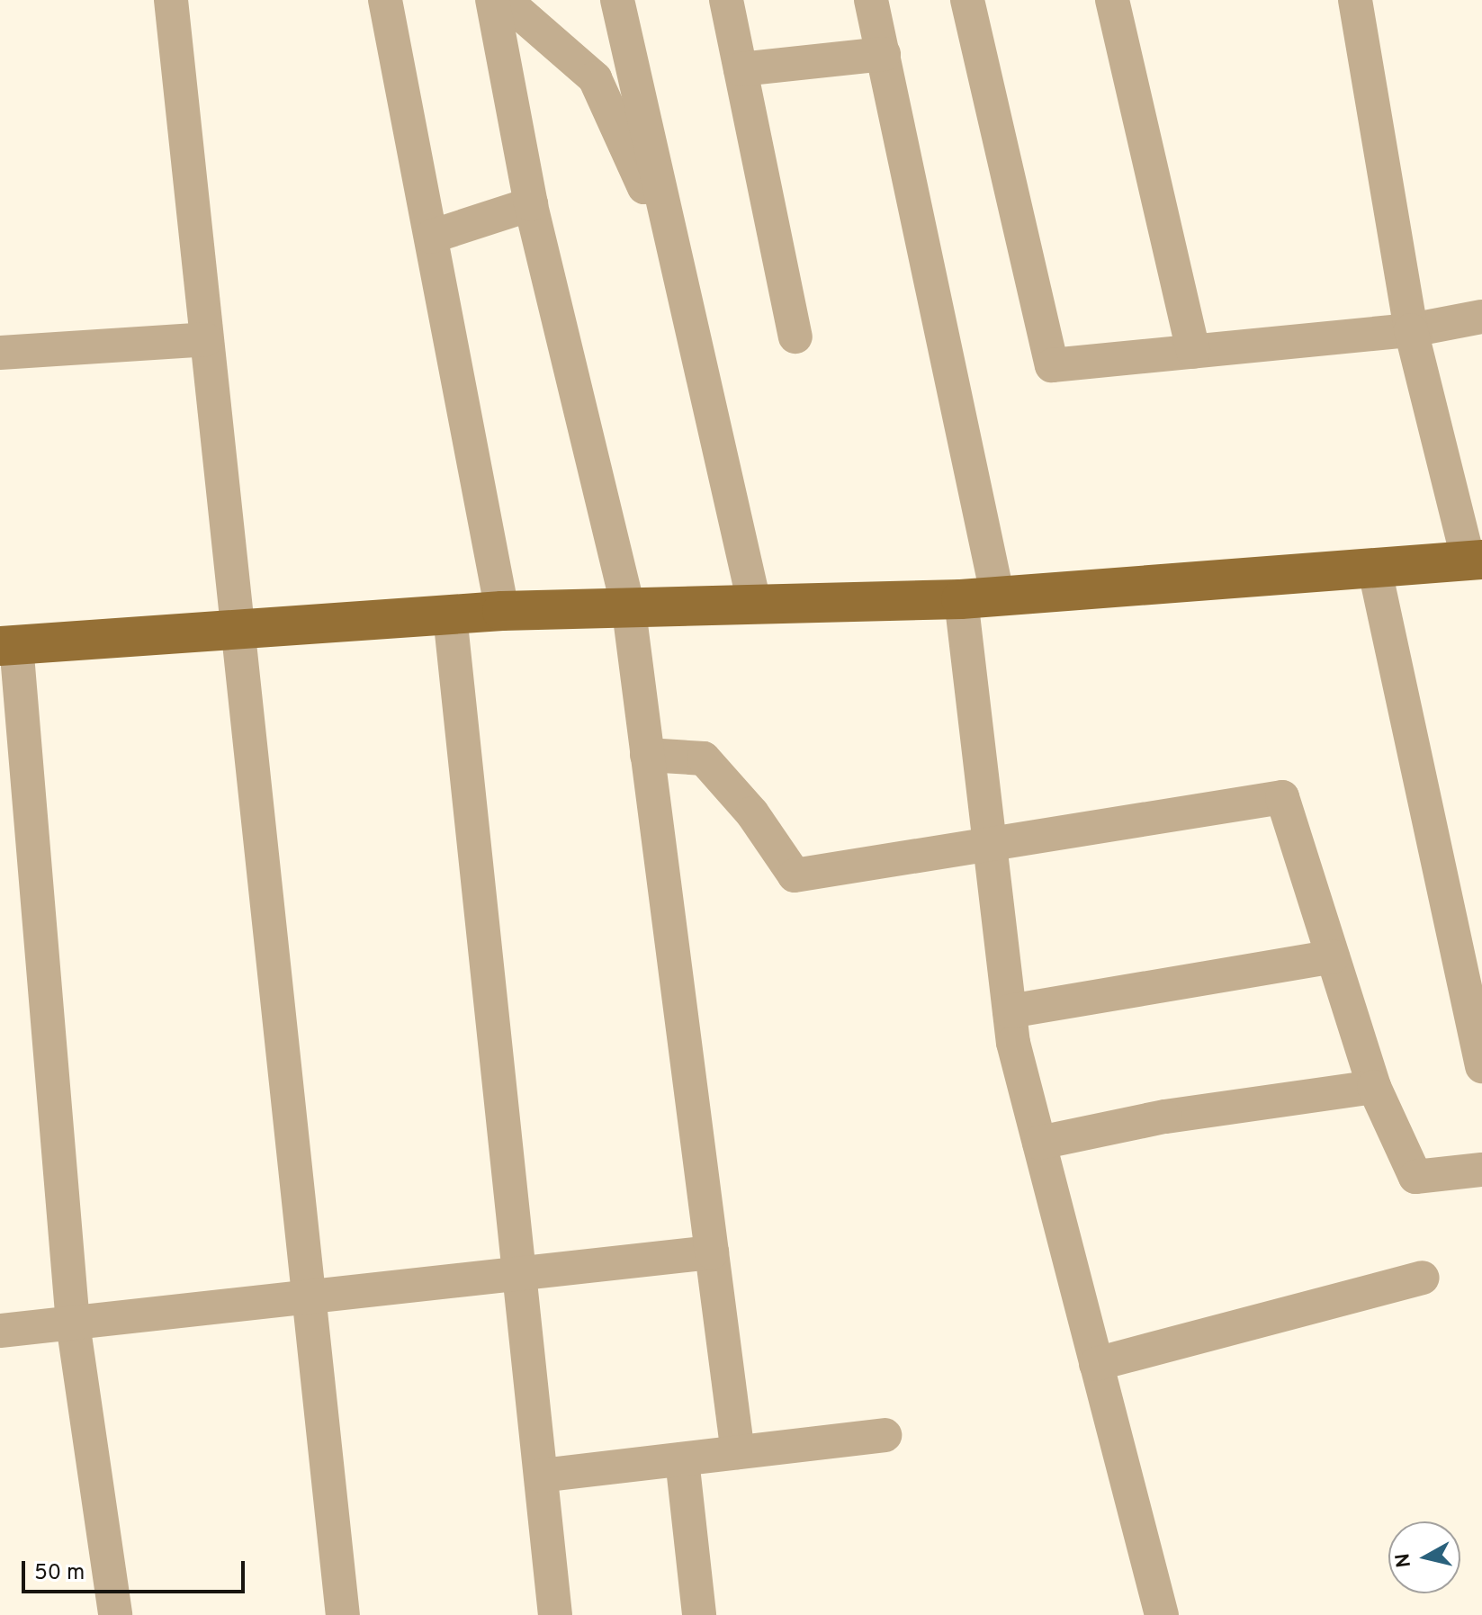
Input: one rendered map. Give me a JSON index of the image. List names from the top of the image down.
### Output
{
  "scale_bar": "50 m",
  "north": "left"
}
